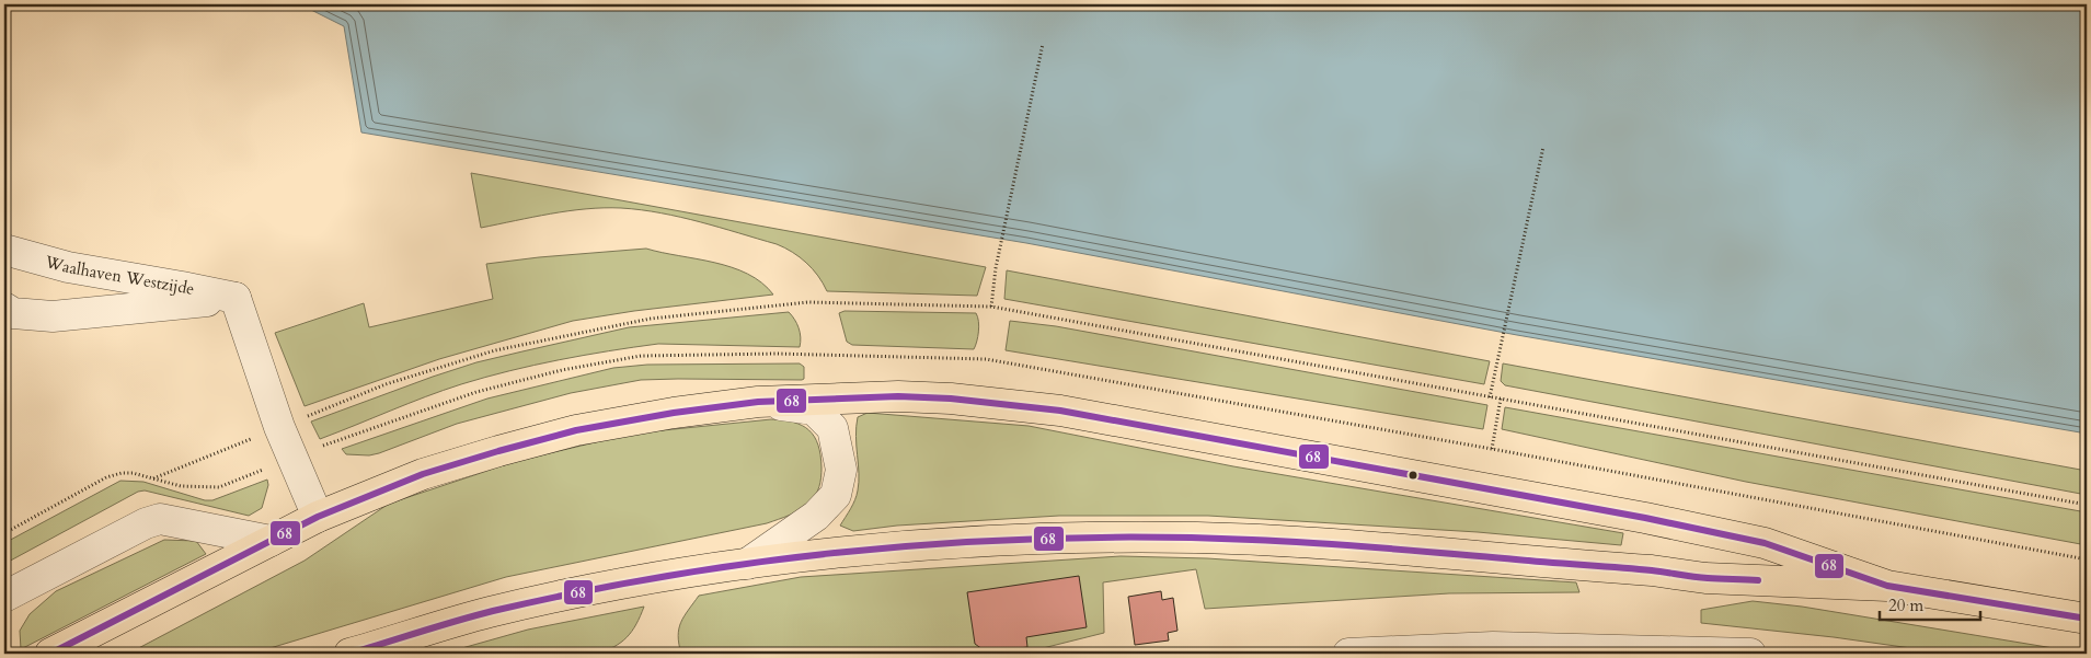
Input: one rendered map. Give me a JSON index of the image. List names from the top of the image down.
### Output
{
  "streets": {
    "street": ["Waalhaven Westzijde"]
  },
  "lines": ["transit line 68"],
  "scale_bar": "20 m"
}
